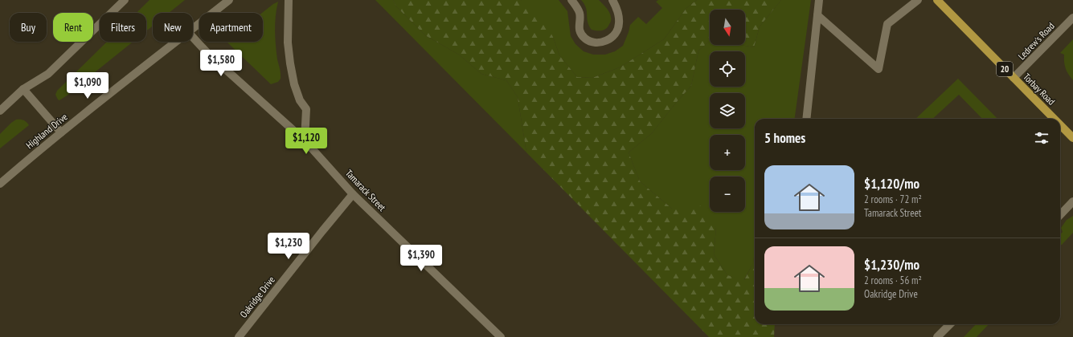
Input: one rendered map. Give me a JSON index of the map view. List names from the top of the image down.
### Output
{
  "streets": {
    "main road": ["20", "Torbay Road"],
    "street": [
      "Ledrew's Road",
      "Highland Drive",
      "Tamarack Street",
      "Oakridge Drive"
    ]
  },
  "crossings": [
    ["Ledrew's Road", "Torbay Road"],
    ["Tamarack Street", "Oakridge Drive"]
  ],
  "north": "bottom",
  "page": {
    "map_buttons": ["+", "−"],
    "chip": [
      "Buy",
      "Rent",
      "Filters",
      "New",
      "Apartment"
    ],
    "price": [
      "$1,580",
      "$1,090",
      "$1,120",
      "$1,230",
      "$1,390"
    ],
    "heading": "5 homes",
    "list": [
      {
        "name": "$1,120/mo",
        "note": "2 rooms · 72 m² · Tamarack Street"
      },
      {
        "name": "$1,230/mo",
        "note": "2 rooms · 56 m² · Oakridge Drive"
      }
    ]
  }
}
